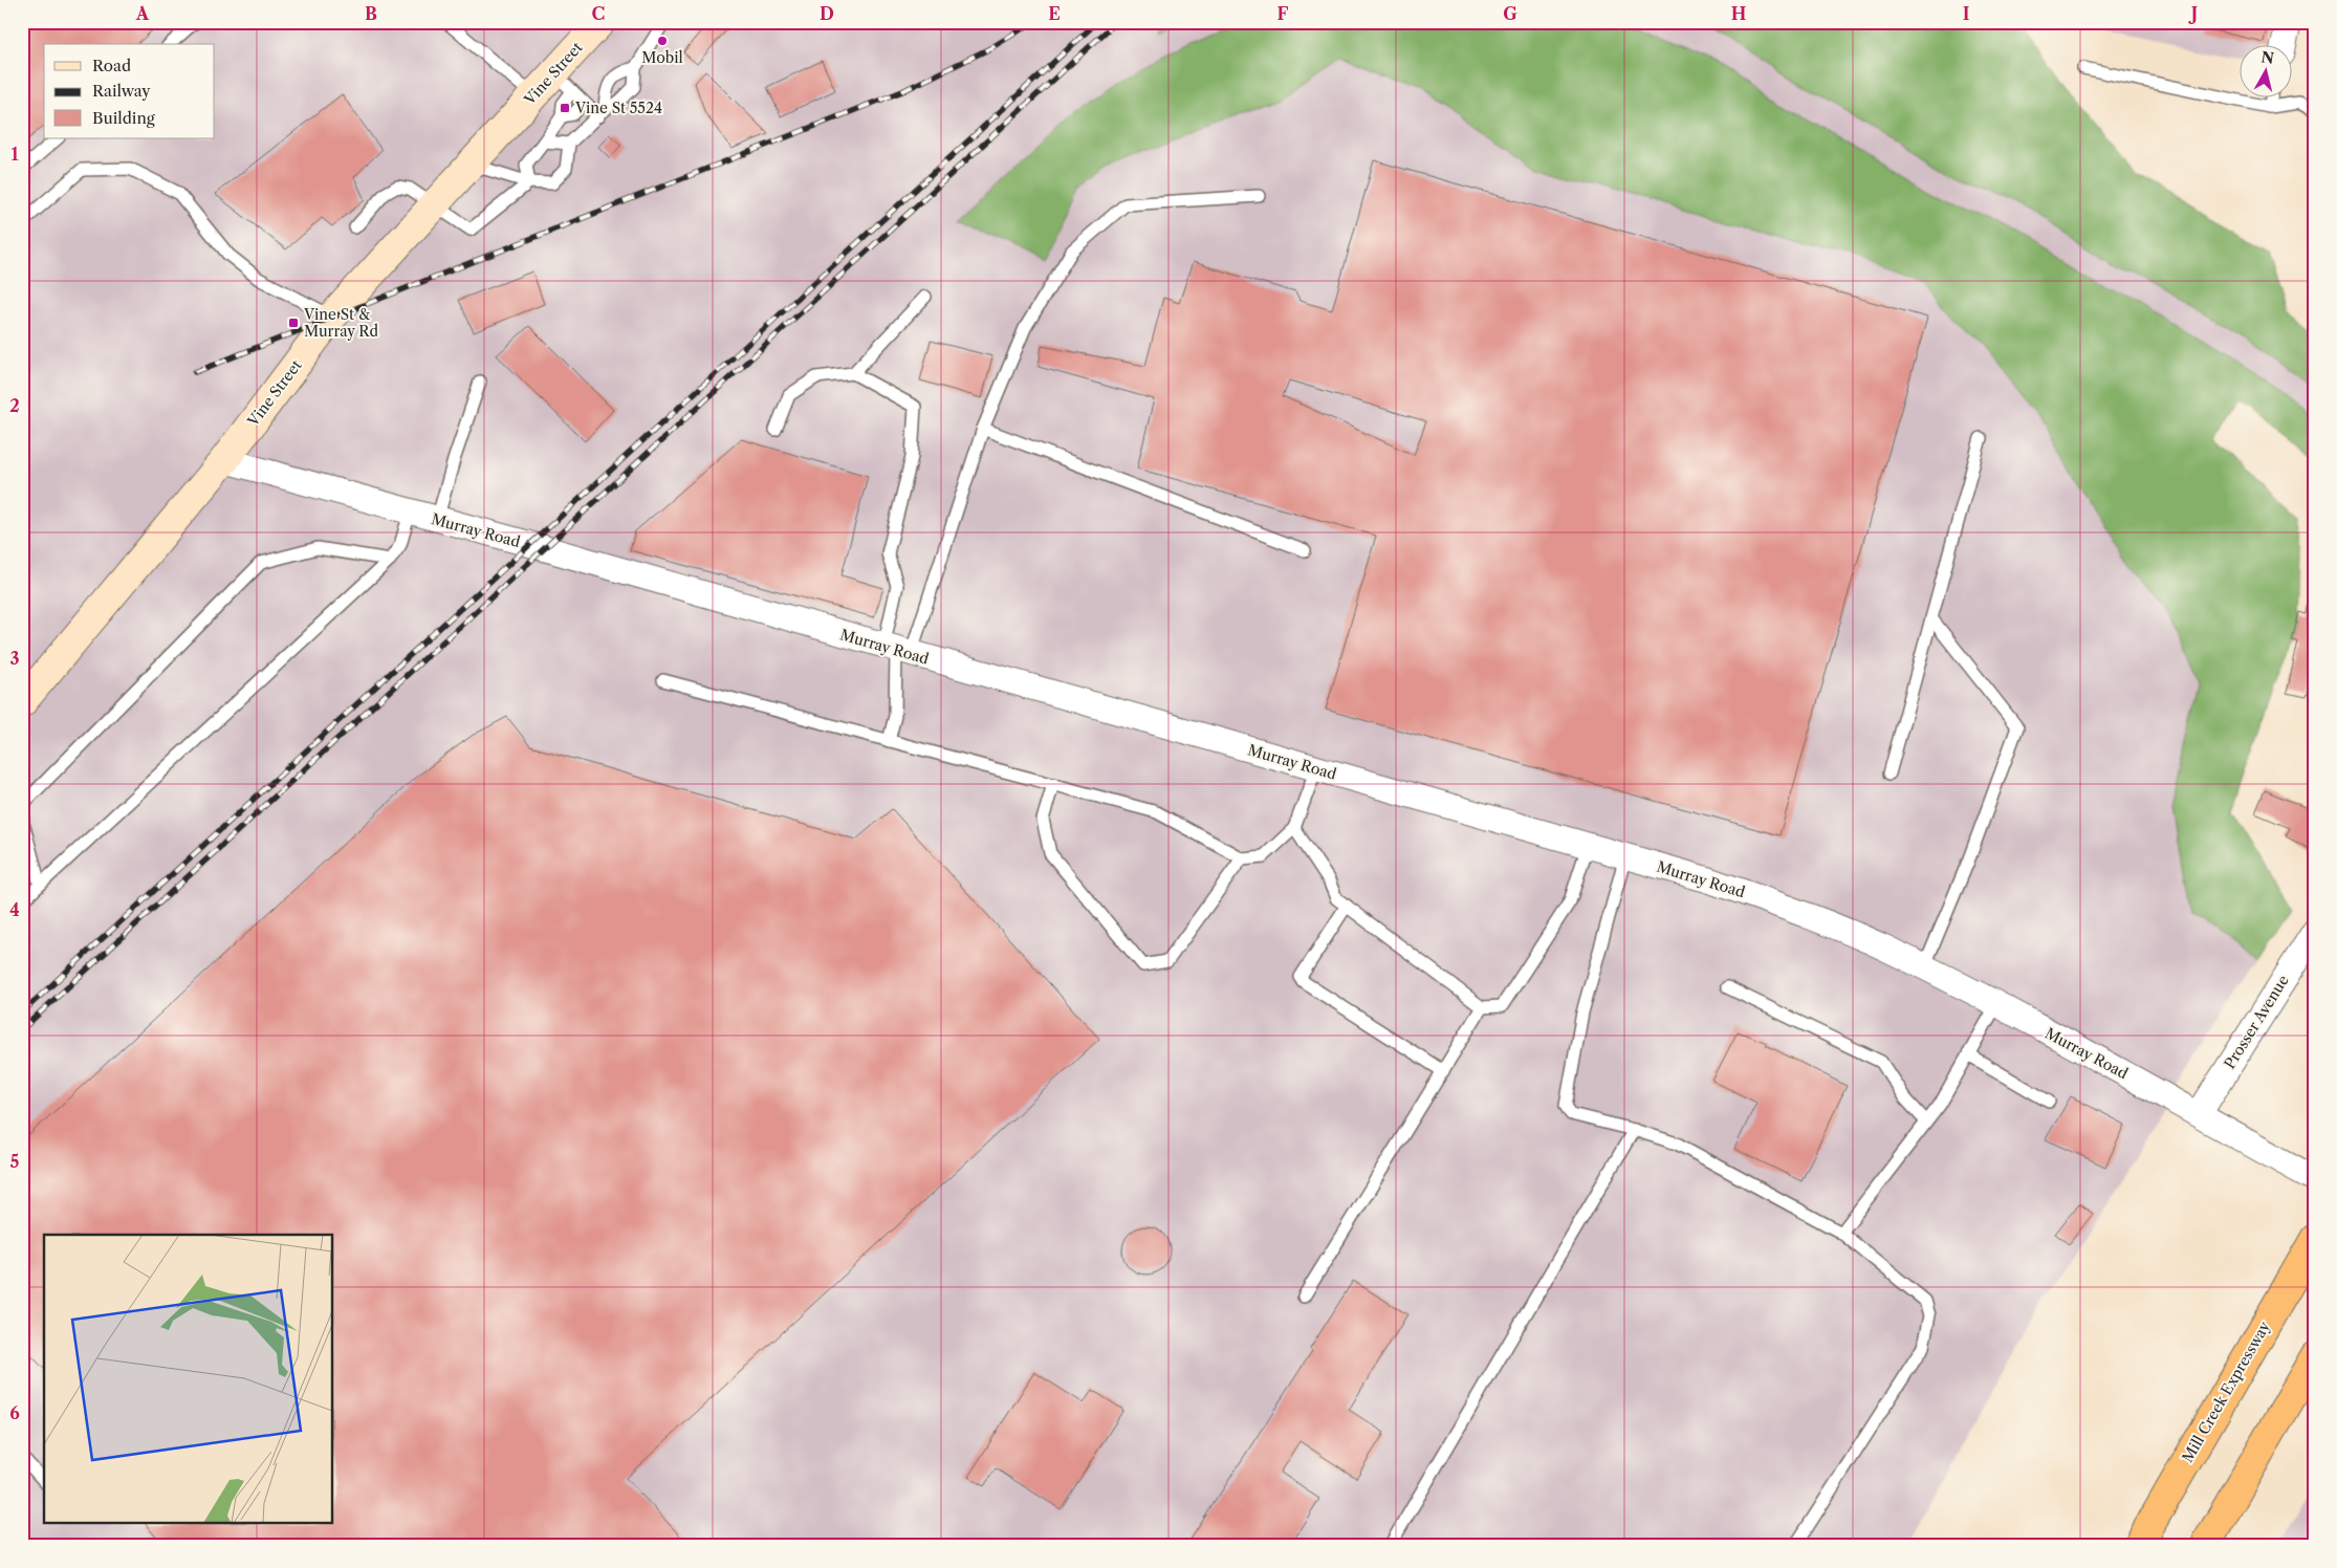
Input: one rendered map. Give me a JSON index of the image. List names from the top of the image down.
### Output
{
  "streets": {
    "highway": ["Mill Creek Expressway"],
    "main road": ["Vine Street"],
    "street": ["Murray Road", "Prosser Avenue"]
  },
  "crossings": [
    ["Vine Street", "Murray Road"],
    ["Murray Road", "Prosser Avenue"]
  ],
  "places": {
    "other": ["Mobil"],
    "transit": ["Vine St 5524", "Vine St & Murray Rd"]
  },
  "legend": ["Road", "Railway", "Building"],
  "north": "top",
  "grid": {
    "columns": [
      "A",
      "B",
      "C",
      "D",
      "E",
      "F",
      "G",
      "H",
      "I",
      "J"
    ],
    "rows": [
      "1",
      "2",
      "3",
      "4",
      "5",
      "6"
    ]
  }
}
